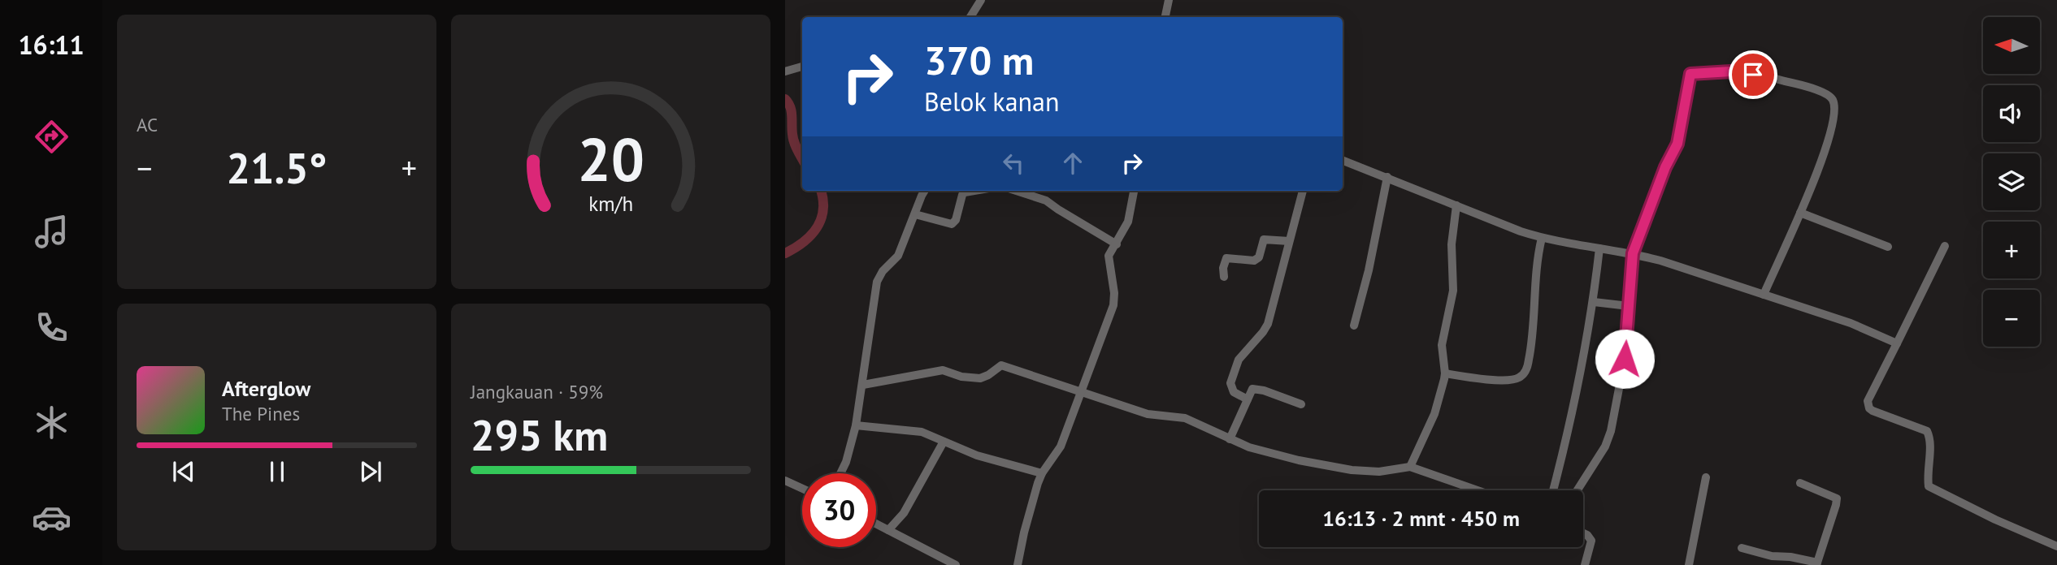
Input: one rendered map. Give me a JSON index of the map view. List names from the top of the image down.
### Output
{
  "north": "left",
  "page": {
    "tabs": "16:11",
    "tile": [
      "AC",
      ["Jangkauan · 59%", "295 km"]
    ],
    "map_buttons": ["+", "−"],
    "turn": ["370 m", "Belok kanan"],
    "heat": ["−", "21.5°", "+"],
    "song": ["Afterglow", "The Pines"],
    "limit": "30",
    "trip": "16:13 · 2 mnt · 450 m",
    "gauge": ["20", "km/h"]
  }
}
